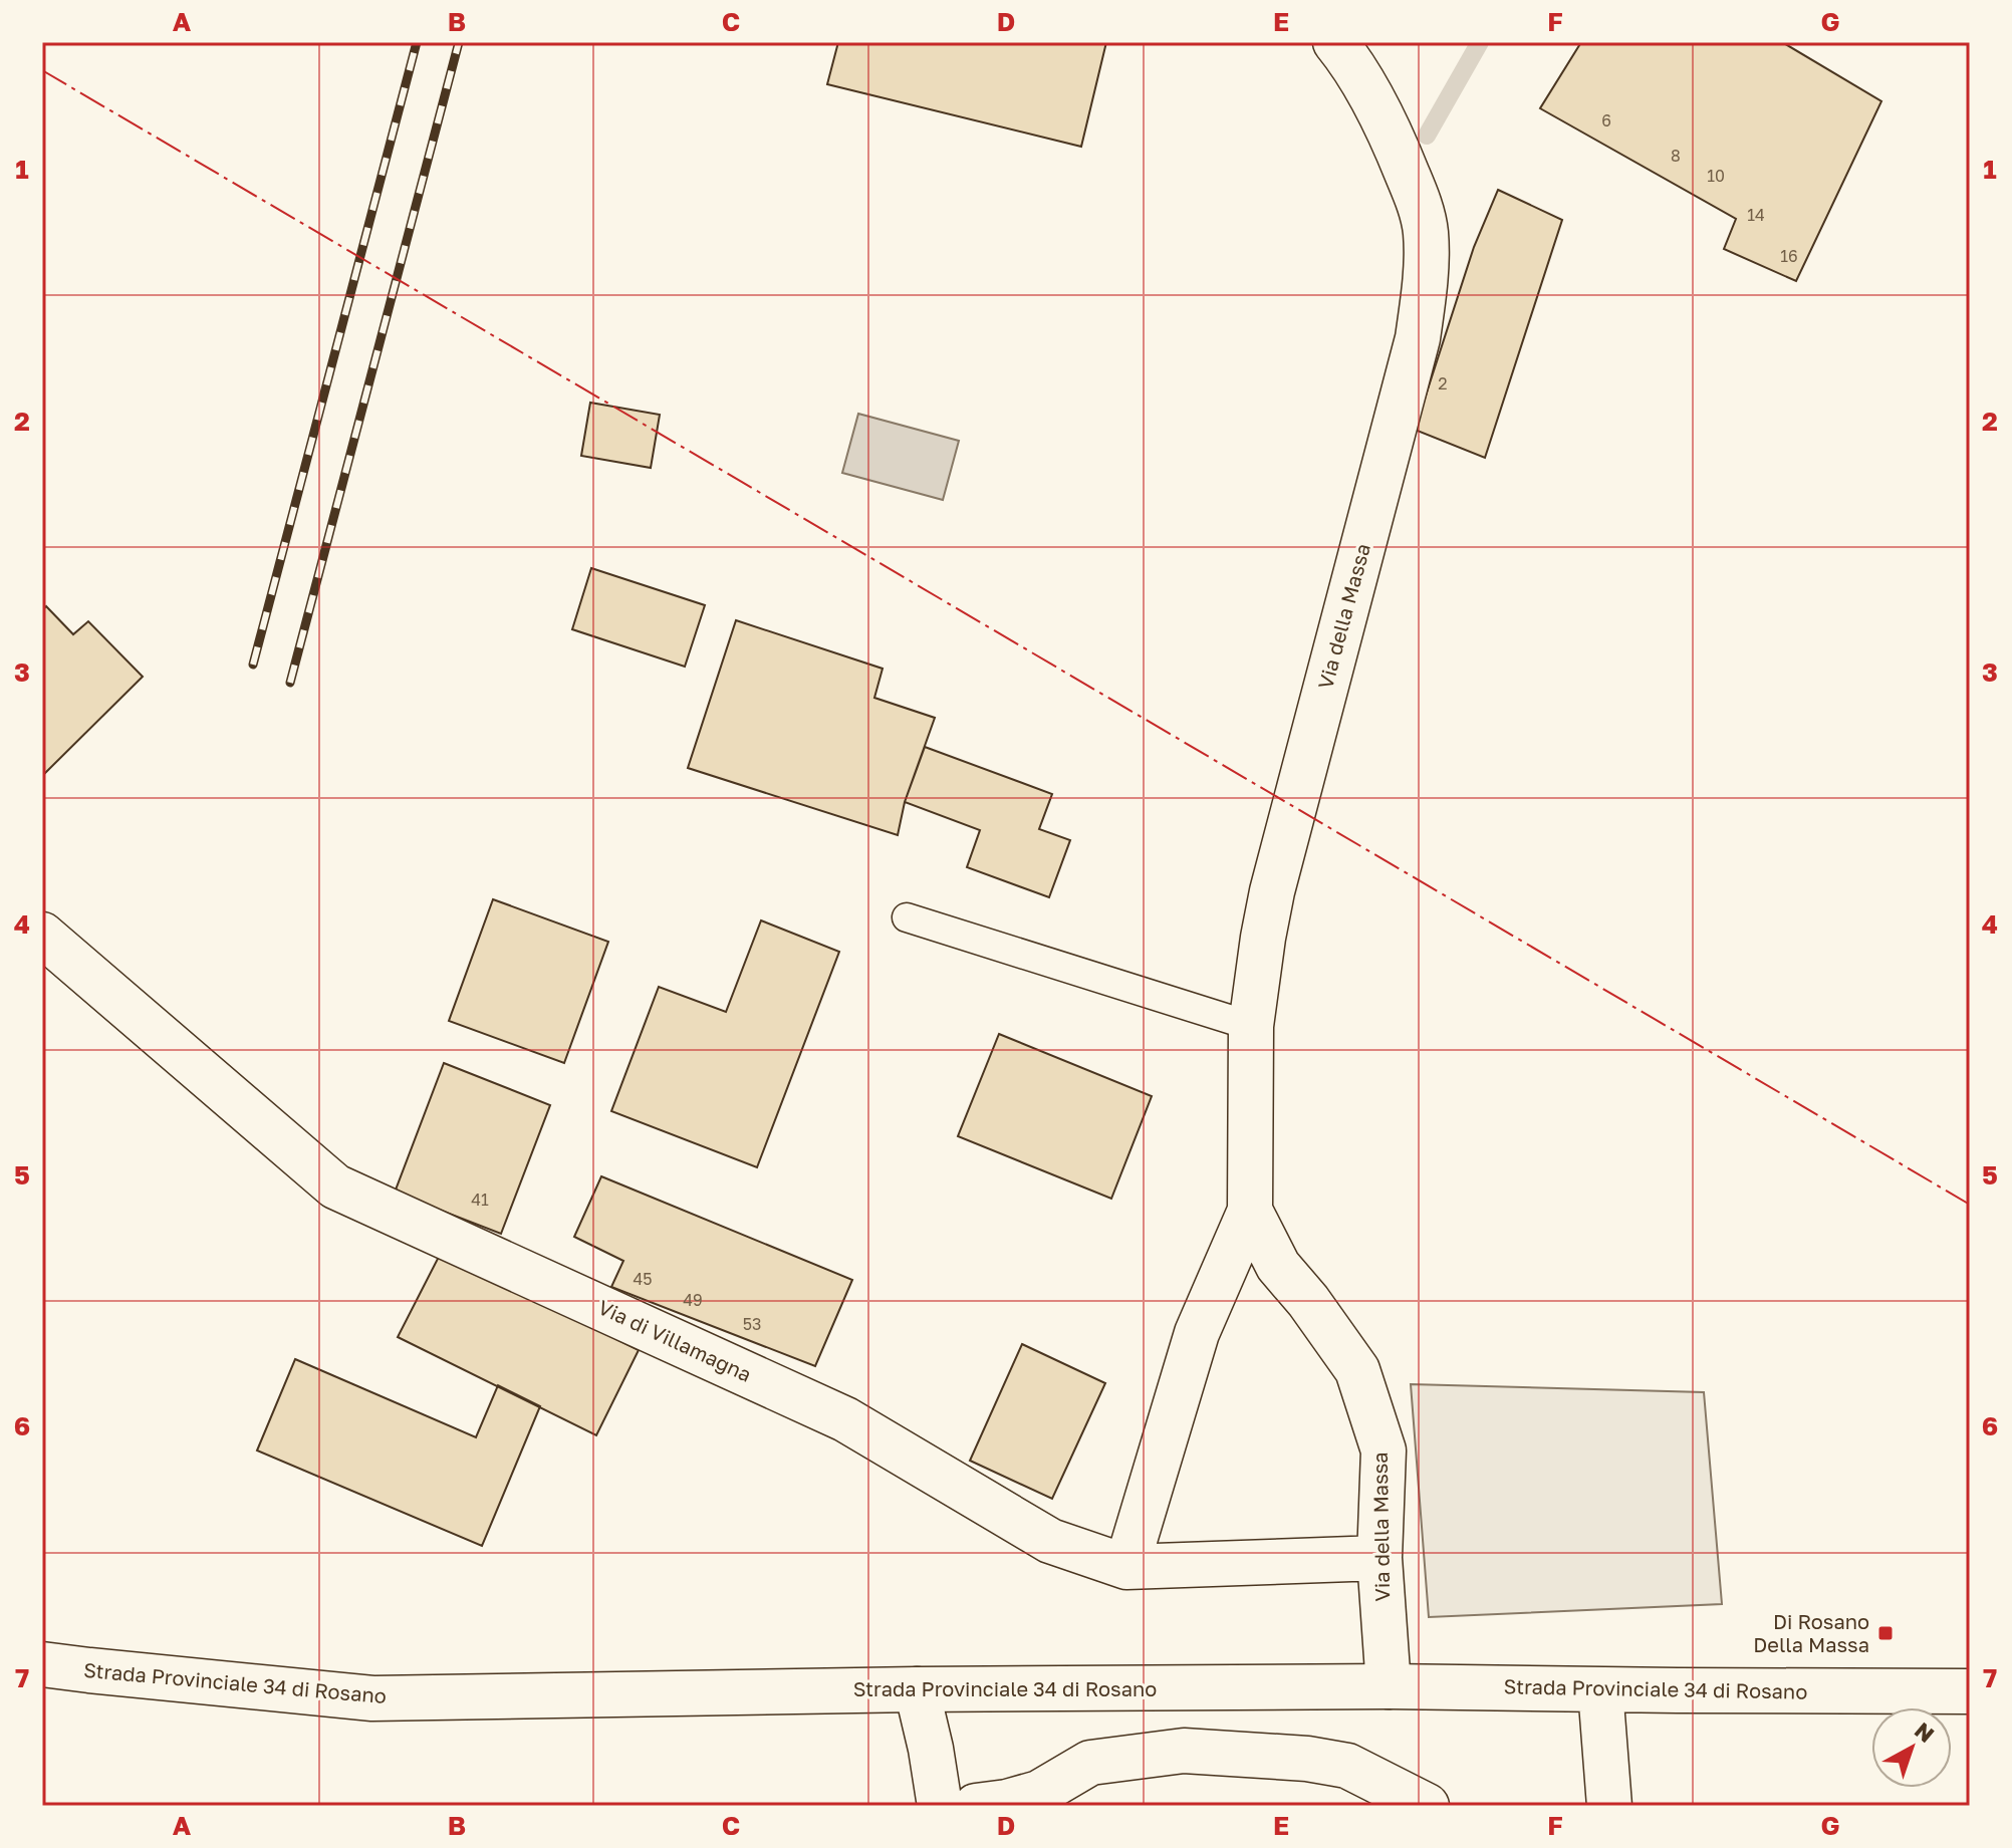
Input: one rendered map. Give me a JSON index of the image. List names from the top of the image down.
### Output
{
  "streets": {
    "street": ["Via della Massa", "Via di Villamagna", "Strada Provinciale 34 di Rosano"]
  },
  "crossings": [
    ["Via della Massa", "Via di Villamagna"],
    ["Via della Massa", "Strada Provinciale 34 di Rosano"]
  ],
  "places": {
    "transit": ["Di Rosano Della Massa"]
  },
  "house_numbers": [
    "6",
    "8",
    "10",
    "14",
    "16",
    "2",
    "41",
    "45",
    "49",
    "53"
  ],
  "north": "top right",
  "grid": {
    "columns": [
      "A",
      "B",
      "C",
      "D",
      "E",
      "F",
      "G"
    ],
    "rows": [
      "1",
      "2",
      "3",
      "4",
      "5",
      "6",
      "7"
    ]
  }
}
